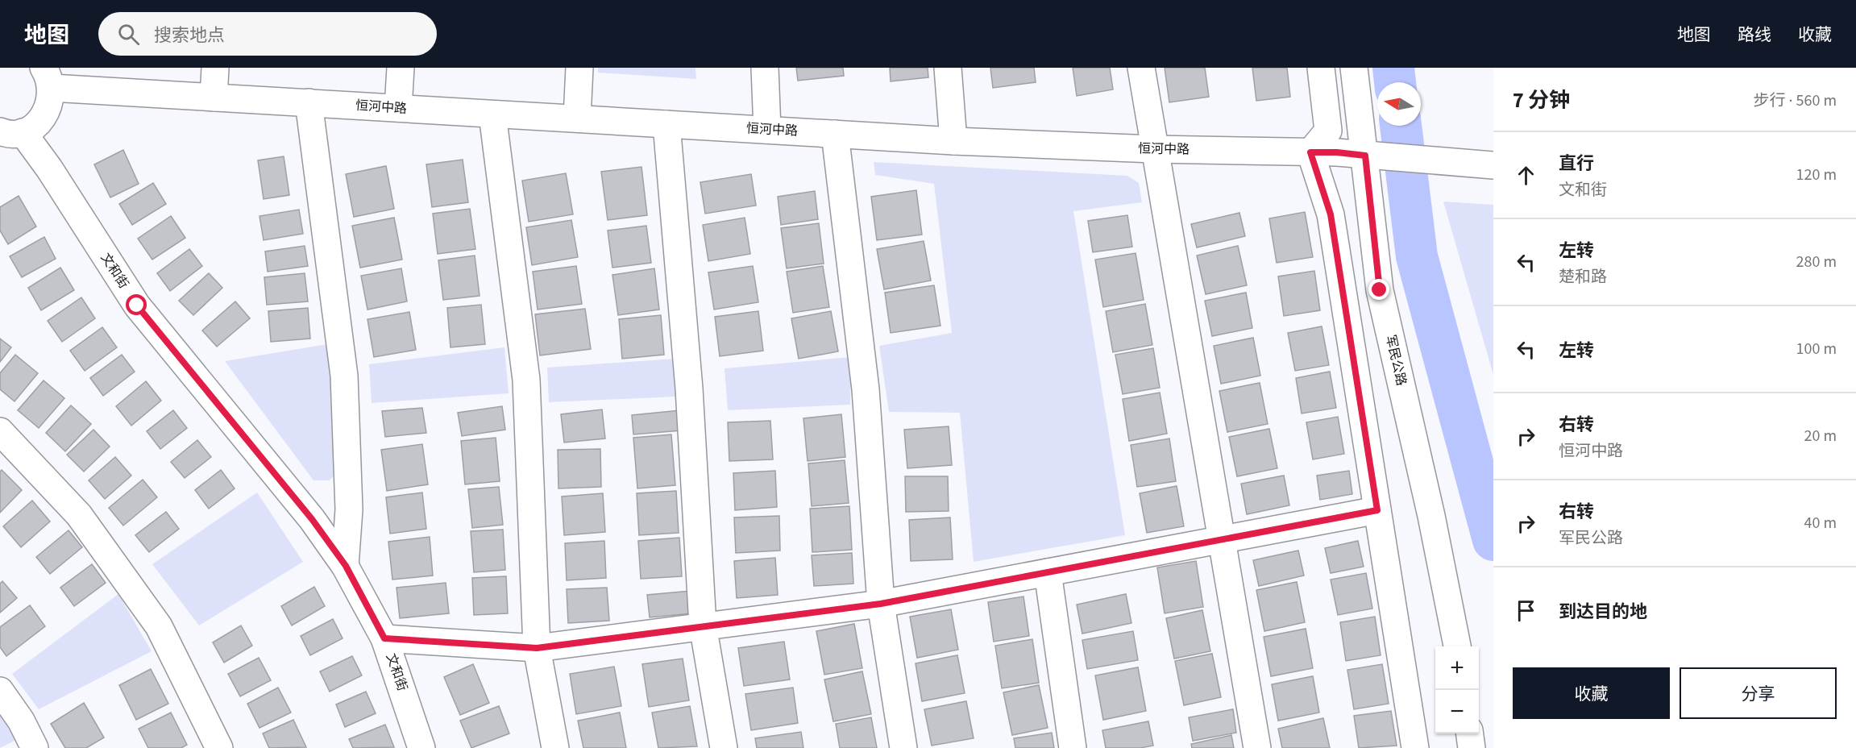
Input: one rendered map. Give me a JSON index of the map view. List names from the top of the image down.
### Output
{
  "streets": {
    "street": ["恒河中路", "文和街", "军民公路"]
  },
  "crossings": [
    ["恒河中路", "军民公路"]
  ],
  "north": "left",
  "page": {
    "header": "地图",
    "search": "搜索地点",
    "nav": ["地图", "路线", "收藏"],
    "heading": ["7 分钟", "步行 · 560 m"],
    "list": [
      ["直行", "文和街", "120 m"],
      ["左转", "楚和路", "280 m"],
      ["左转", "100 m"],
      ["右转", "恒河中路", "20 m"],
      ["右转", "军民公路", "40 m"],
      "到达目的地"
    ],
    "map_buttons": ["+", "−"],
    "buttons": ["收藏", "分享"]
  }
}
